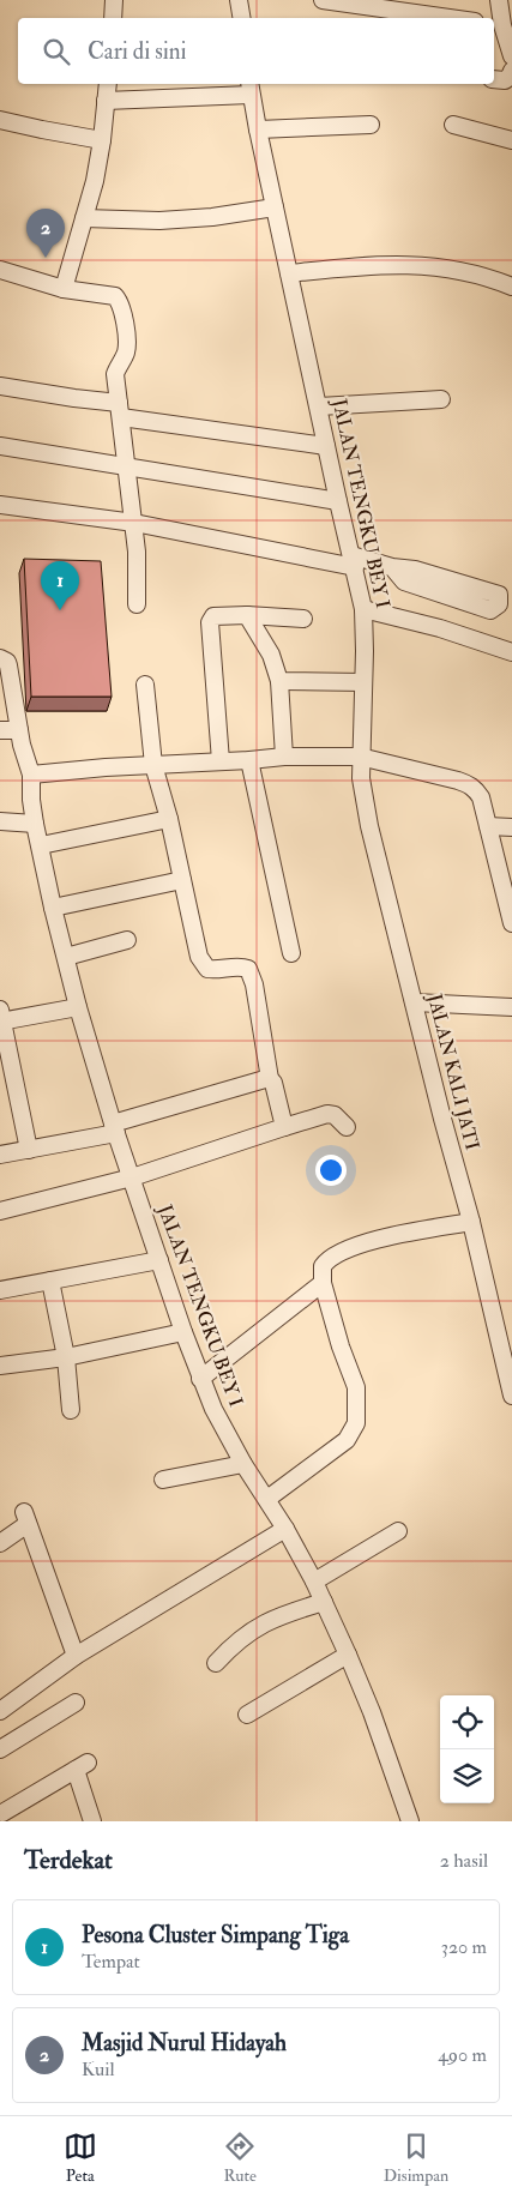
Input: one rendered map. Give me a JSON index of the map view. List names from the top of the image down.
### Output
{
  "streets": {
    "street": ["JALAN TENGKU BEY I", "JALAN KALI JATI"]
  },
  "crossings": [
    ["JALAN TENGKU BEY I", "JALAN KALI JATI"]
  ],
  "page": {
    "search": "Cari di sini",
    "pins": ["2", "1"],
    "heading": ["Terdekat", "2 hasil"],
    "list": [
      {
        "mark": "1",
        "name": "Pesona Cluster Simpang Tiga",
        "note": "Tempat",
        "value": "320 m"
      },
      {
        "mark": "2",
        "name": "Masjid Nurul Hidayah",
        "note": "Kuil",
        "value": "490 m"
      }
    ],
    "nav": ["Peta", "Rute", "Disimpan"]
  }
}
